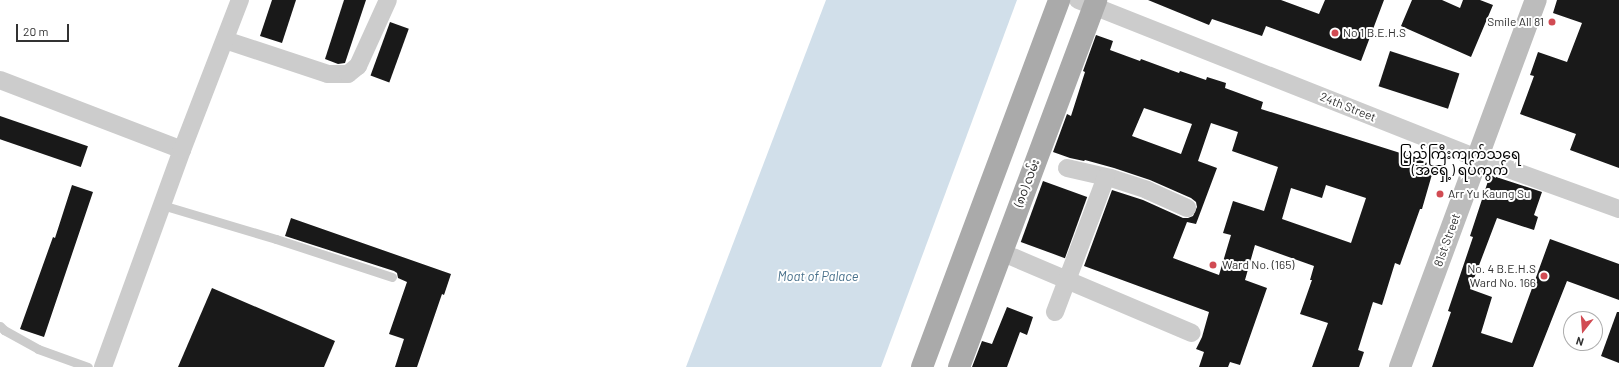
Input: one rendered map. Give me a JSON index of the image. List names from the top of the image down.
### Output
{
  "streets": {
    "main road": ["(၈၀) လမ်း"],
    "street": ["24th Street", "81st Street"]
  },
  "crossings": [
    ["24th Street", "(၈၀) လမ်း"],
    ["24th Street", "81st Street"]
  ],
  "districts": ["ပြည်ကြီးကျက်သရေ (အရှေ့) ရပ်ကွက်"],
  "water": ["Moat of Palace"],
  "places": [
    "Smile All 81",
    "No 1 B.E.H.S",
    "Arr Yu Kaung Su",
    "Ward No. (165)",
    "No. 4 B.E.H.S Ward No. 166"
  ],
  "scale_bar": "20 m",
  "north": "bottom"
}
